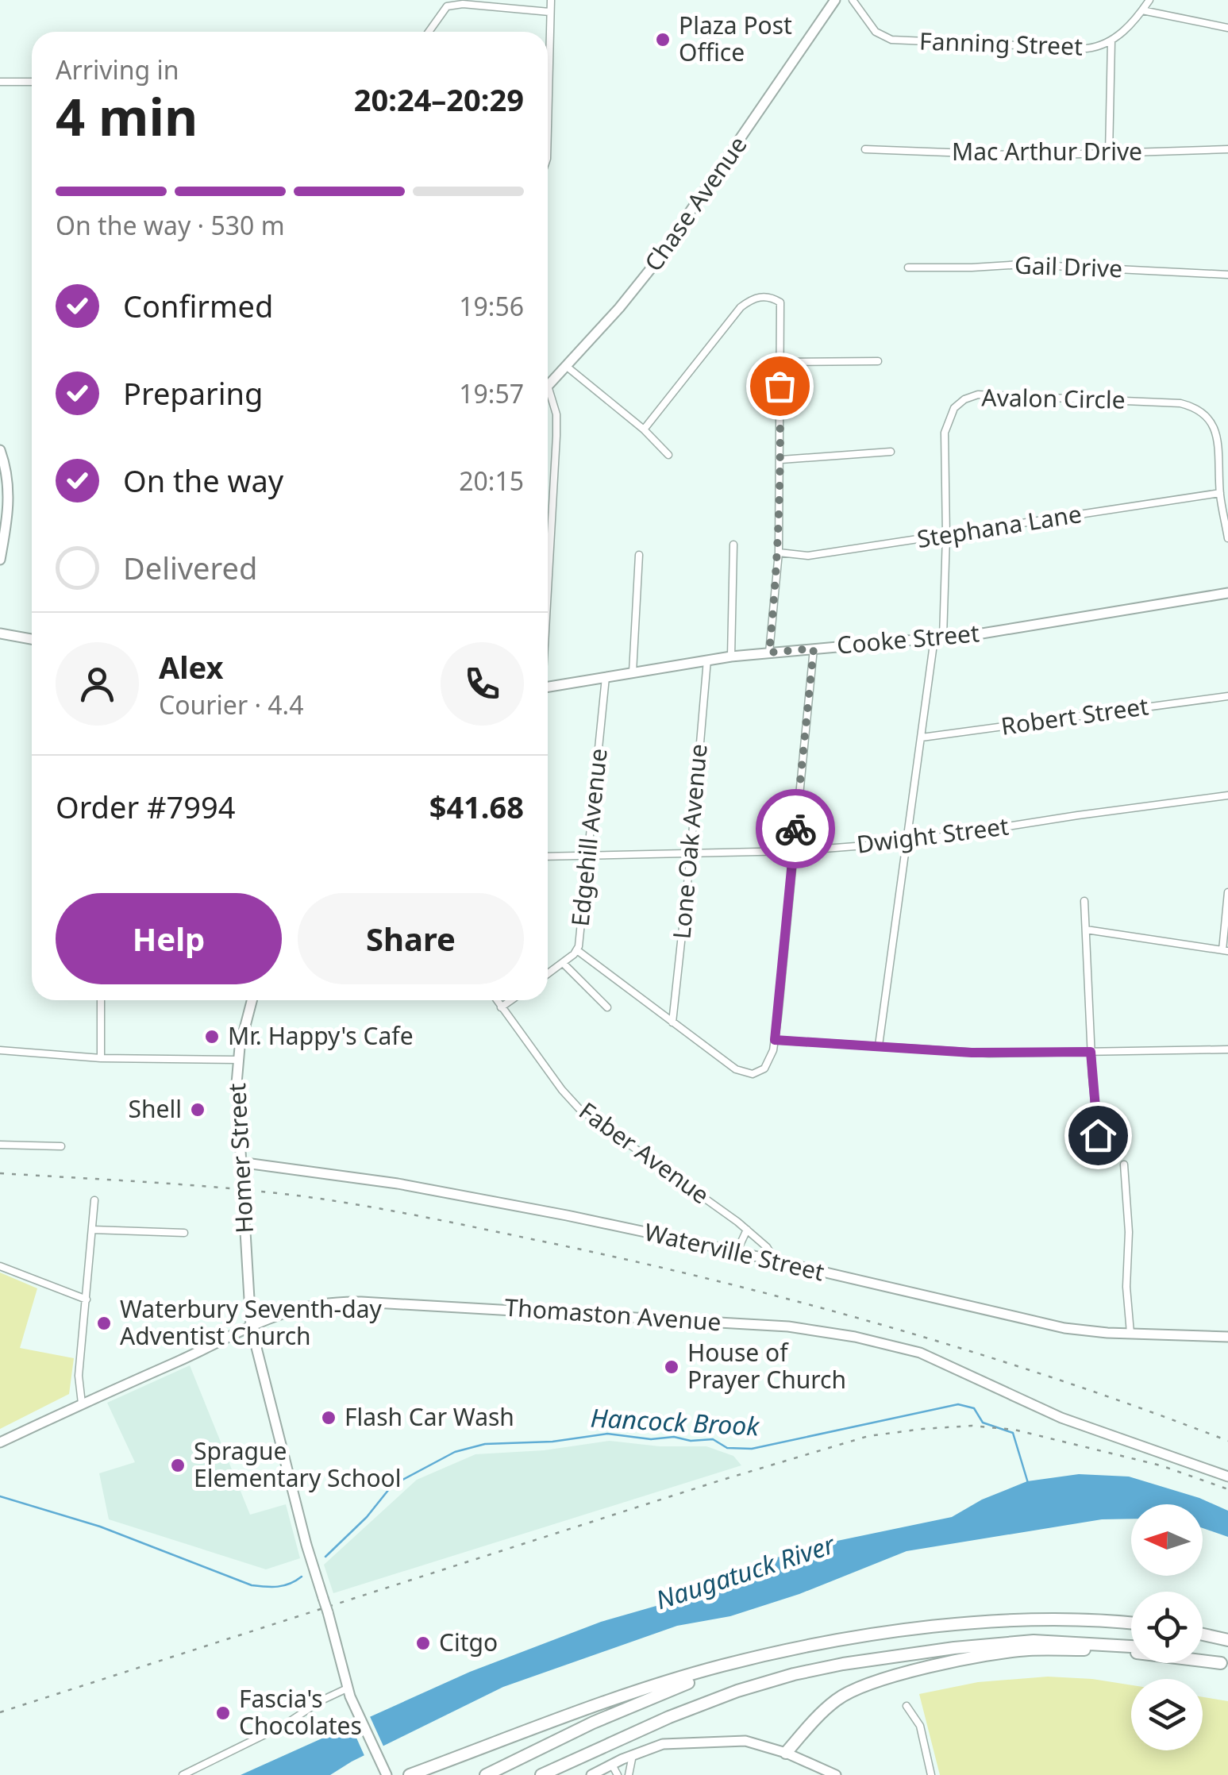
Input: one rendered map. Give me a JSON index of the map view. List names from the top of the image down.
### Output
{
  "streets": {
    "main road": [
      "Chase Avenue",
      "Cooke Street",
      "Homer Street",
      "Waterville Street",
      "Thomaston Avenue"
    ],
    "street": [
      "Fanning Street",
      "Mac Arthur Drive",
      "Gail Drive",
      "Avalon Circle",
      "Stephana Lane",
      "Robert Street",
      "Dwight Street",
      "Edgehill Avenue",
      "Lone Oak Avenue",
      "Faber Avenue"
    ]
  },
  "crossings": [
    ["Avalon Circle", "Stephana Lane"],
    ["Avalon Circle", "Cooke Street"],
    ["Avalon Circle", "Robert Street"],
    ["Avalon Circle", "Dwight Street"],
    ["Cooke Street", "Edgehill Avenue"],
    ["Cooke Street", "Lone Oak Avenue"],
    ["Dwight Street", "Edgehill Avenue"],
    ["Dwight Street", "Lone Oak Avenue"],
    ["Faber Avenue", "Waterville Street"],
    ["Homer Street", "Waterville Street"],
    ["Homer Street", "Thomaston Avenue"]
  ],
  "water": ["Hancock Brook", "Naugatuck River"],
  "places": [
    "Plaza Post Office",
    "Mr. Happy's Cafe",
    "Shell",
    "Waterbury Seventh-day Adventist Church",
    "House of Prayer Church",
    "Flash Car Wash",
    "Sprague Elementary School",
    "Citgo",
    "Fascia's Chocolates"
  ],
  "north": "left",
  "page": {
    "heading": ["4 min", "Arriving in", "20:24–20:29"],
    "panel": [
      "Alex",
      "Courier · 4.4",
      "Order #7994",
      "$41.68"
    ],
    "bar": "On the way · 530 m",
    "list": [
      ["Confirmed", "19:56"],
      ["Preparing", "19:57"],
      ["On the way", "20:15"],
      "Delivered"
    ],
    "buttons": ["Help", "Share"]
  }
}
